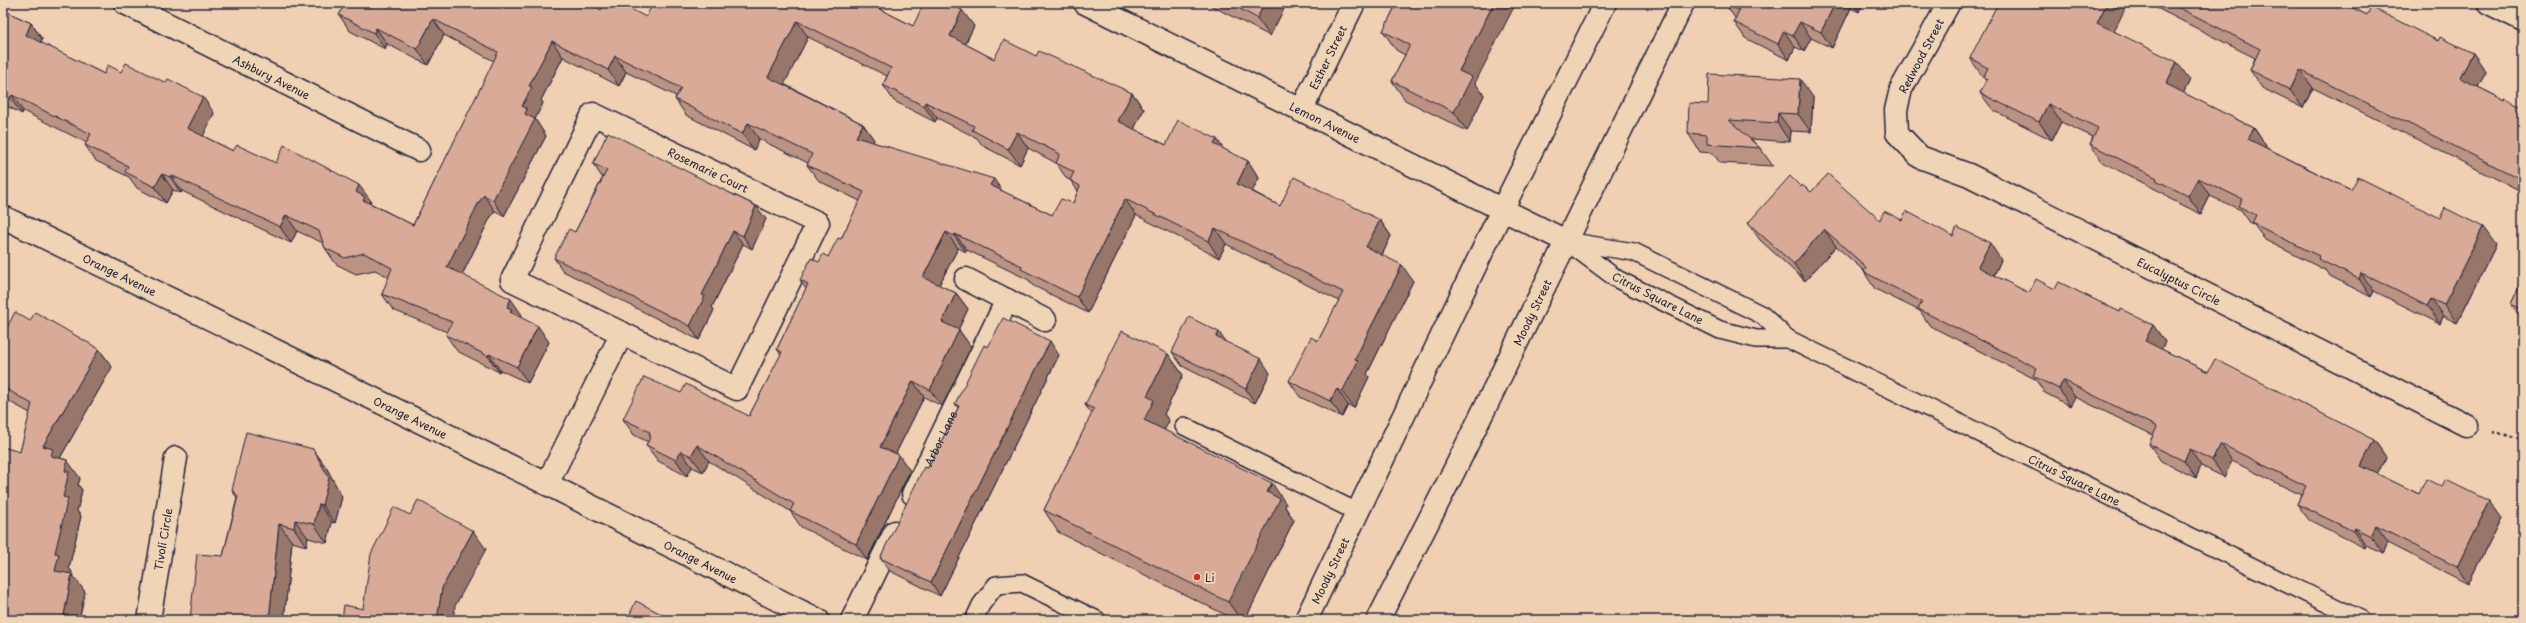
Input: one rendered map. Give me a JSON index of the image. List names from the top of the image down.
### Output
{
  "streets": {
    "street": [
      "Redwood Street",
      "Esther Street",
      "Ashbury Avenue",
      "Lemon Avenue",
      "Rosemarie Court",
      "Orange Avenue",
      "Eucalyptus Circle",
      "Moody Street",
      "Arbor Lane",
      "Tivoli Circle"
    ],
    "lane": ["Citrus Square Lane"]
  },
  "crossings": [
    ["Redwood Street", "Eucalyptus Circle"],
    ["Esther Street", "Lemon Avenue"],
    ["Lemon Avenue", "Citrus Square Lane"],
    ["Lemon Avenue", "Moody Street"],
    ["Citrus Square Lane", "Moody Street"]
  ],
  "places": ["Li"]
}
